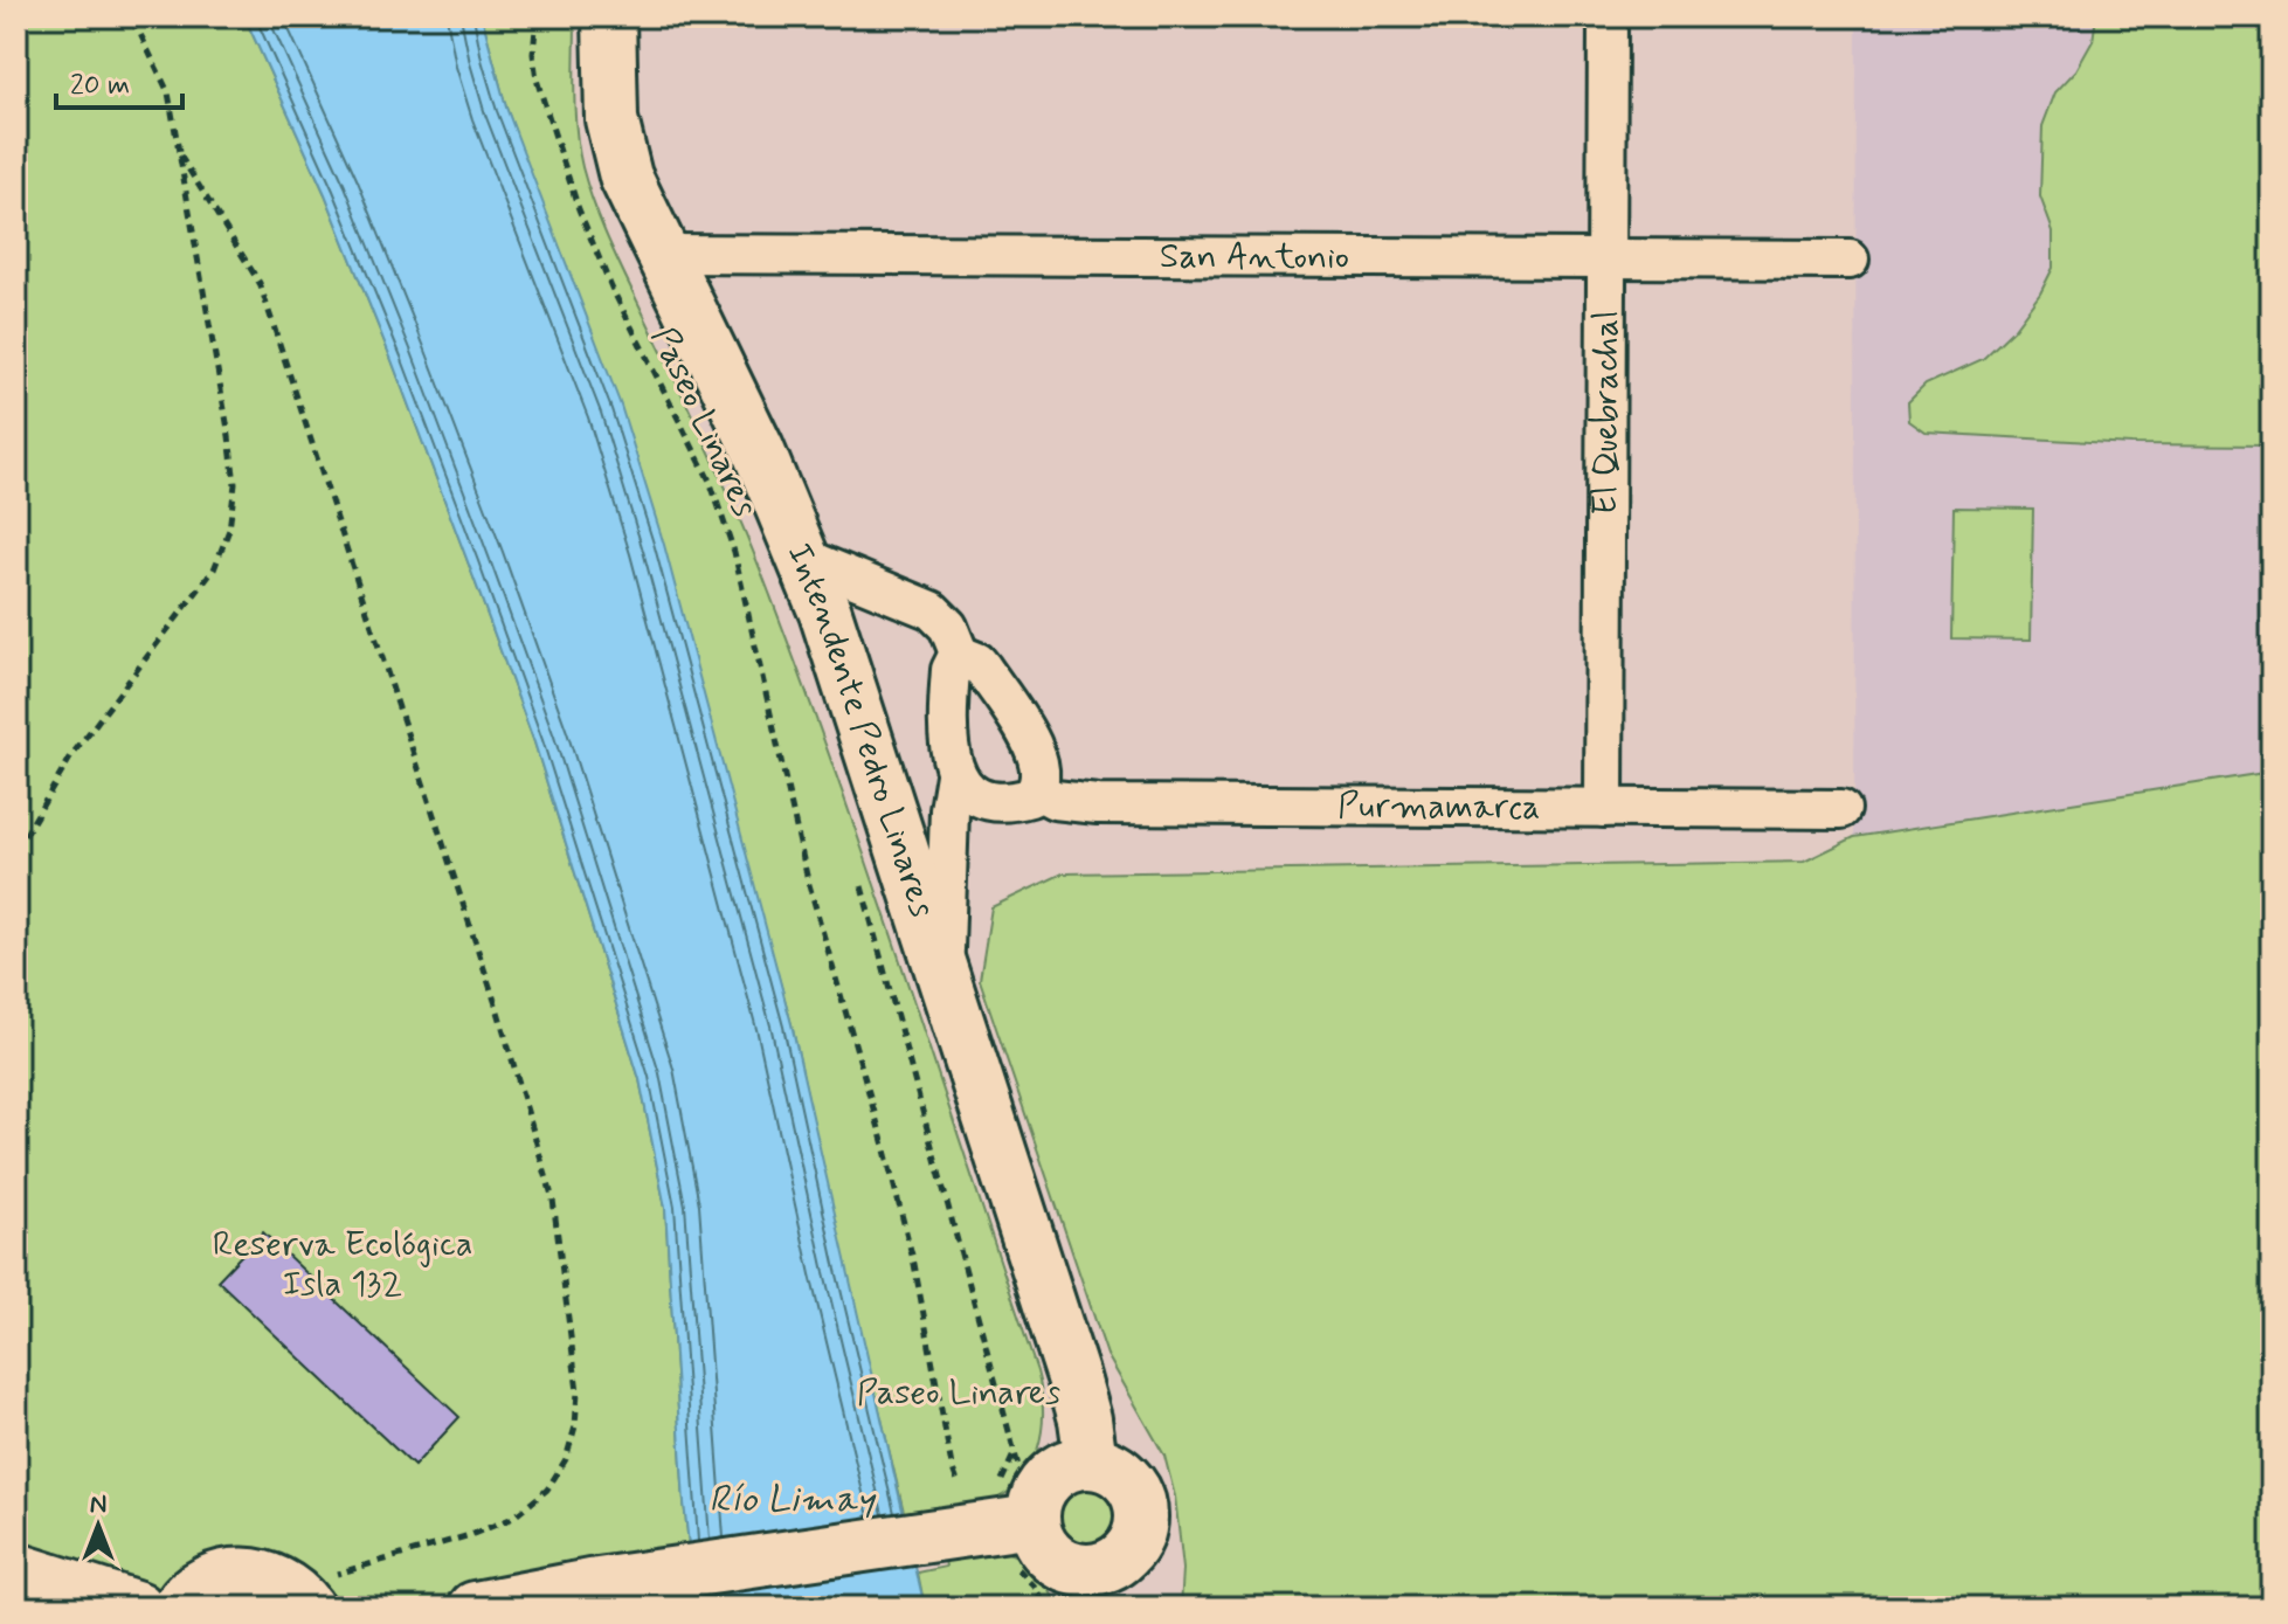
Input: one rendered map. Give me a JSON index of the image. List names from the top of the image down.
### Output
{
  "streets": {
    "main road": ["Intendente Pedro Linares"],
    "street": ["San Antonio", "El Quebrachal", "Purmamarca"],
    "path": ["Paseo Linares"]
  },
  "crossings": [
    ["San Antonio", "El Quebrachal"],
    ["San Antonio", "Intendente Pedro Linares"],
    ["El Quebrachal", "Purmamarca"]
  ],
  "water": ["Río Limay"],
  "parks": ["Reserva Ecológica Isla 132", "Paseo Linares"],
  "scale_bar": "20 m",
  "north": "top"
}
